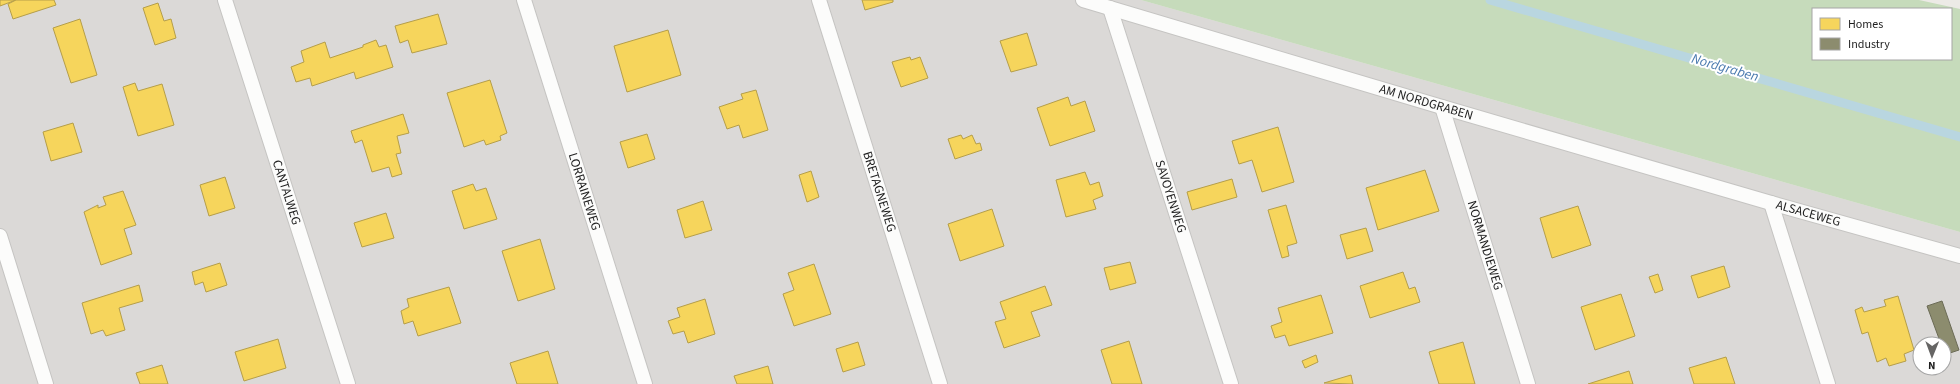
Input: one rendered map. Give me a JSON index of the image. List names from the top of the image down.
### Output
{
  "streets": {
    "lane": [
      "AM NORDGRABEN",
      "CANTALWEG",
      "LORRAINEWEG",
      "BRETAGNEWEG",
      "SAVOYENWEG",
      "ALSACEWEG",
      "NORMANDIEWEG"
    ]
  },
  "crossings": [
    ["AM NORDGRABEN", "SAVOYENWEG"],
    ["AM NORDGRABEN", "ALSACEWEG"],
    ["AM NORDGRABEN", "NORMANDIEWEG"]
  ],
  "water": ["Nordgraben"],
  "legend": ["Homes", "Industry"],
  "north": "bottom"
}
